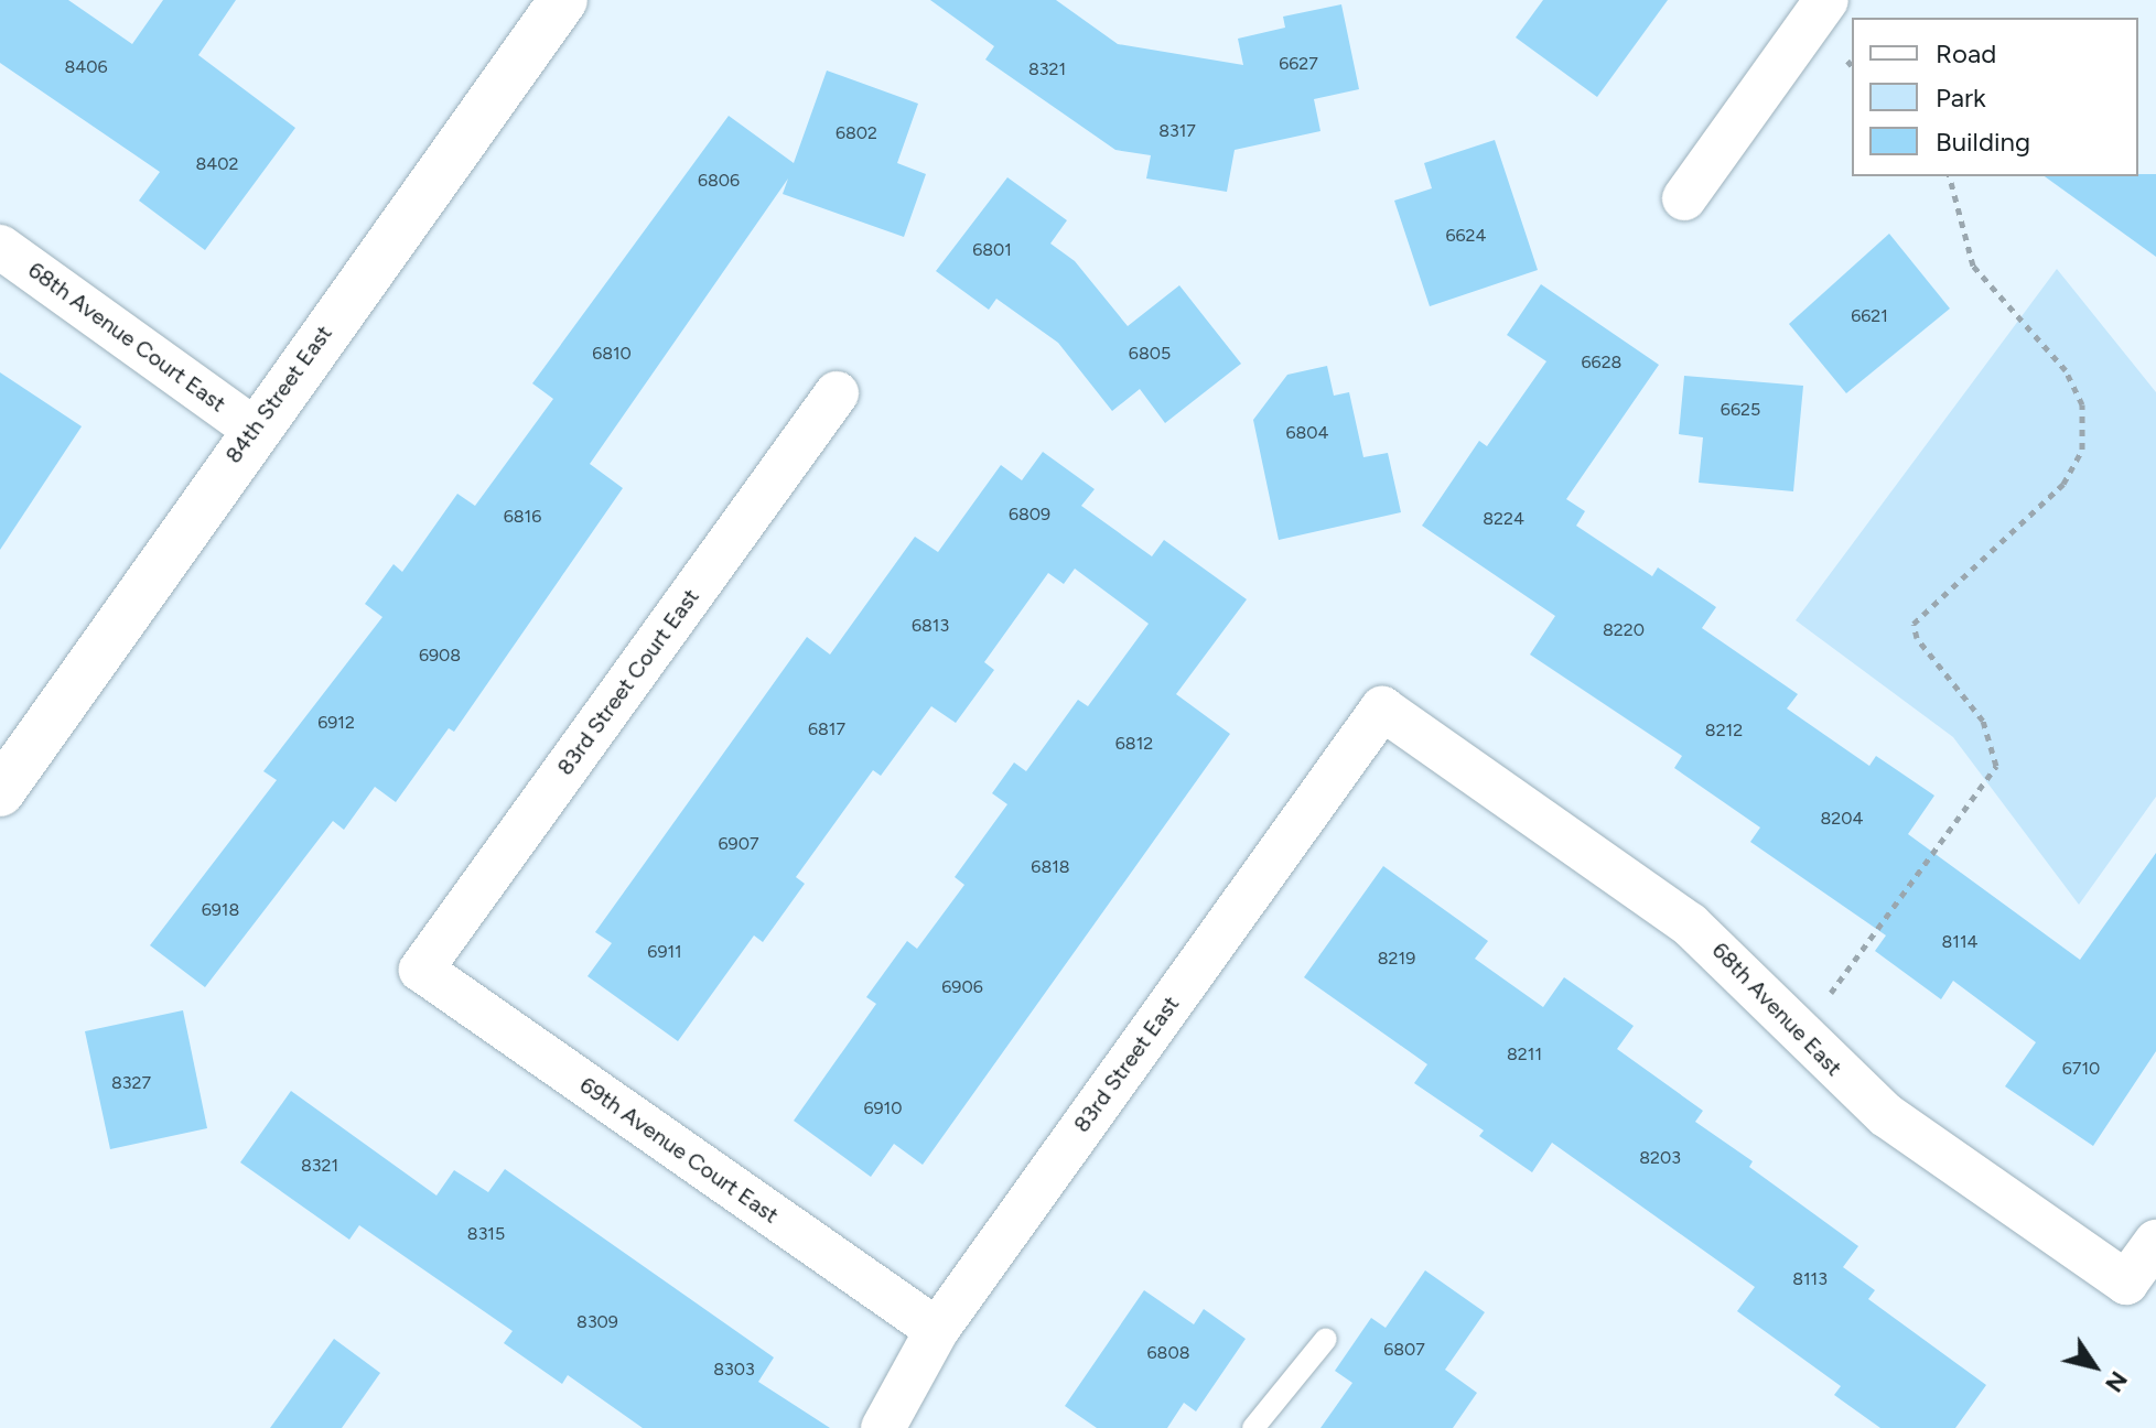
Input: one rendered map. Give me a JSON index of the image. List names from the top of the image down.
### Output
{
  "streets": {
    "street": [
      "68th Avenue Court East",
      "84th Street East",
      "83rd Street Court East",
      "68th Avenue East",
      "83rd Street East",
      "69th Avenue Court East"
    ]
  },
  "crossings": [
    ["68th Avenue Court East", "84th Street East"],
    ["83rd Street Court East", "69th Avenue Court East"],
    ["68th Avenue East", "83rd Street East"],
    ["83rd Street East", "69th Avenue Court East"]
  ],
  "house_numbers": [
    "6627",
    "8406",
    "8321",
    "8317",
    "6802",
    "8402",
    "6806",
    "6624",
    "6801",
    "6621",
    "6810",
    "6805",
    "6628",
    "6625",
    "6804",
    "6809",
    "6816",
    "8224",
    "6813",
    "8220",
    "6908",
    "6912",
    "6817",
    "8212",
    "6812",
    "8204",
    "6907",
    "6818",
    "6918",
    "8114",
    "6911",
    "8219",
    "6906",
    "8211",
    "6710",
    "8327",
    "6910",
    "8203",
    "8321",
    "8315",
    "8113",
    "8309",
    "6807",
    "6808",
    "8303"
  ],
  "legend": ["Road", "Park", "Building"],
  "north": "bottom right"
}
